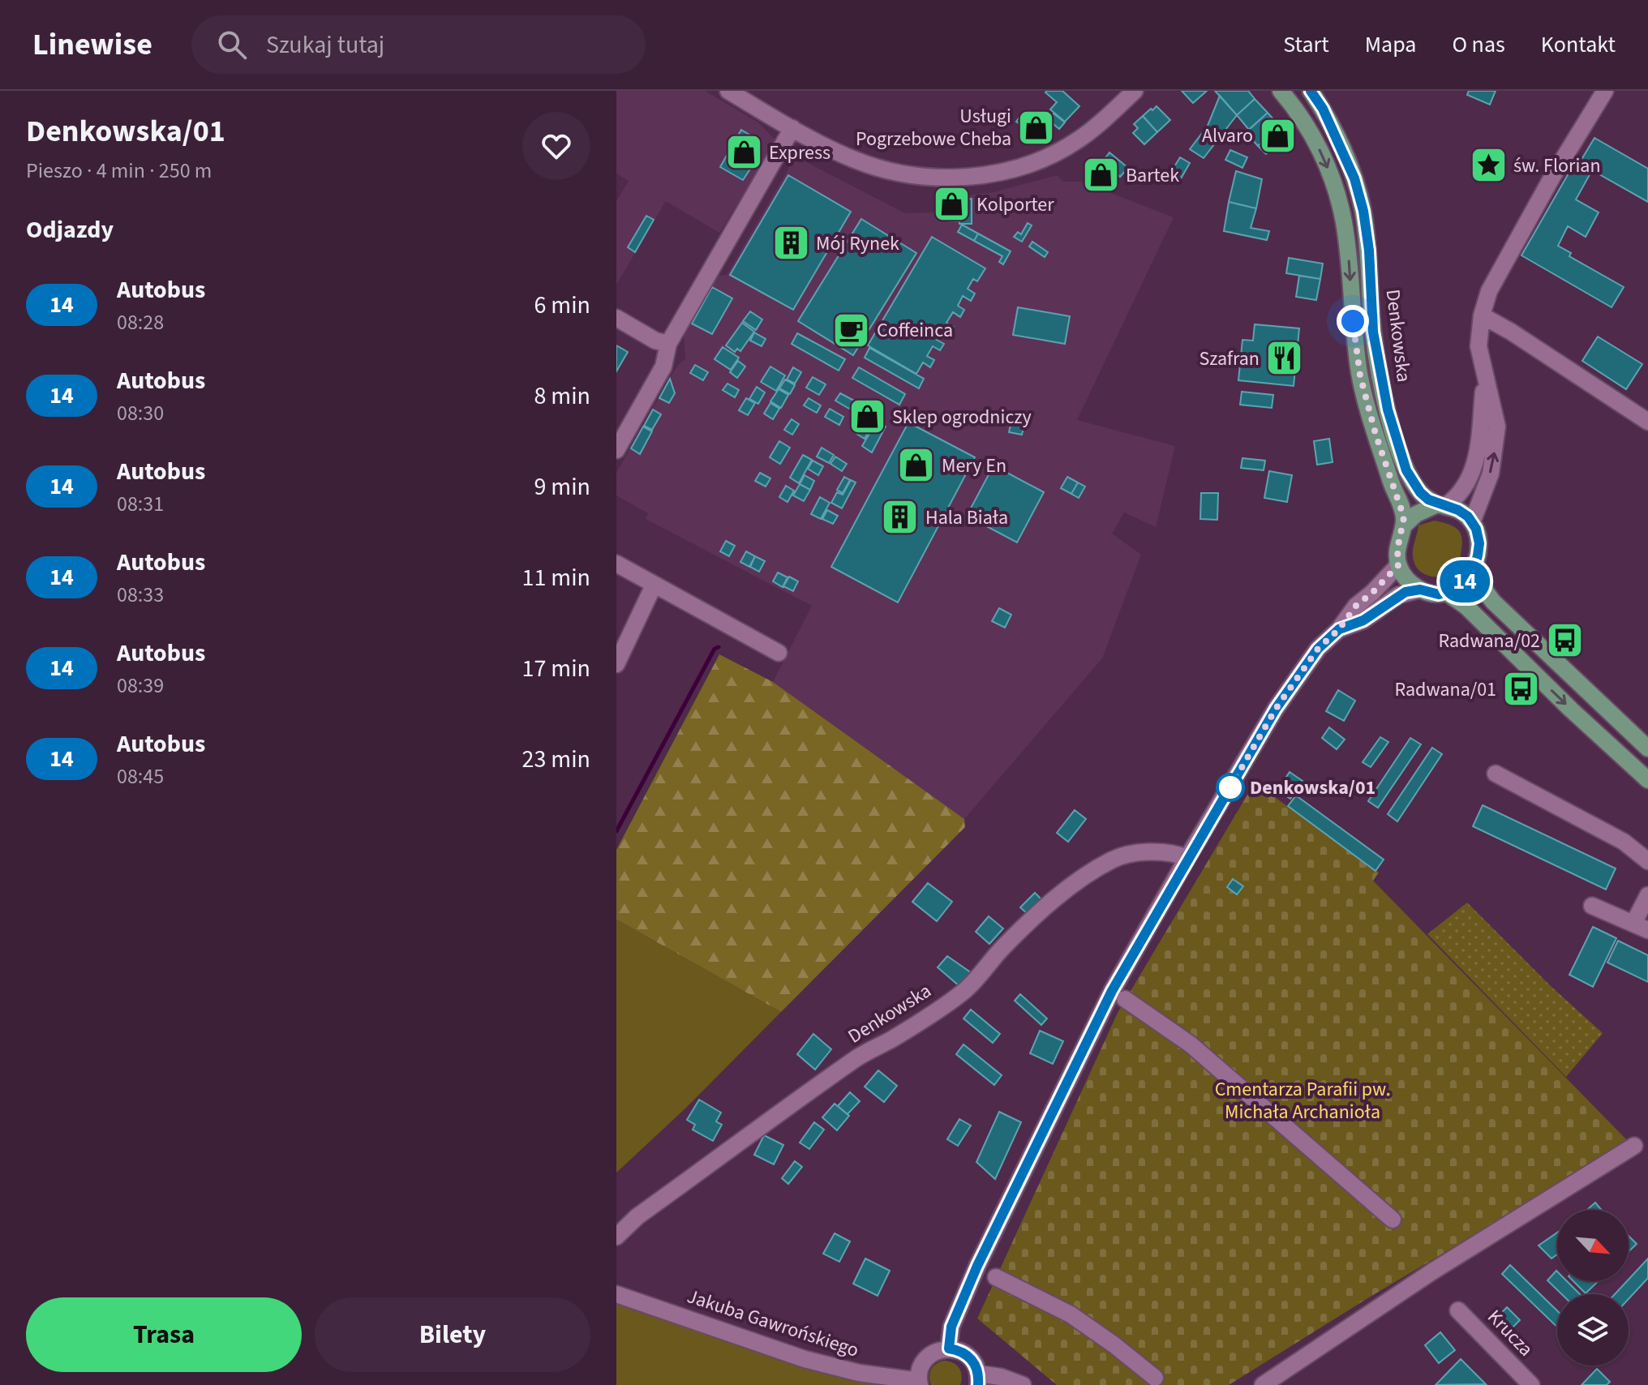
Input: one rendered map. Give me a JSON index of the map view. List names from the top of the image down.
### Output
{
  "streets": {
    "main road": ["Denkowska"],
    "street": ["Jakuba Gawrońskiego", "Krucza"]
  },
  "parks": ["Cmentarza Parafii pw. Michała Archanioła"],
  "places": {
    "shop": [
      "Usługi Pogrzebowe Cheba",
      "Alvaro",
      "Express",
      "Bartek",
      "Kolporter",
      "Sklep ogrodniczy",
      "Mery En"
    ],
    "place": ["św. Florian"],
    "building": ["Mój Rynek", "Hala Biała"],
    "cafe": ["Coffeinca"],
    "restaurant": ["Szafran"],
    "bus stop": ["Radwana/02", "Radwana/01"],
    "other": ["Denkowska/01"]
  },
  "lines": ["bus line 14"],
  "north": "bottom right",
  "page": {
    "header": "Linewise",
    "search": "Szukaj tutaj",
    "nav": [
      "Start",
      "Mapa",
      "O nas",
      "Kontakt"
    ],
    "heading": [
      ["Denkowska/01", "Pieszo · 4 min · 250 m"],
      "Odjazdy"
    ],
    "on_map": "14",
    "list": [
      {
        "mark": "14",
        "name": "Autobus",
        "note": "08:28",
        "value": "6 min"
      },
      {
        "mark": "14",
        "name": "Autobus",
        "note": "08:30",
        "value": "8 min"
      },
      {
        "mark": "14",
        "name": "Autobus",
        "note": "08:31",
        "value": "9 min"
      },
      {
        "mark": "14",
        "name": "Autobus",
        "note": "08:33",
        "value": "11 min"
      },
      {
        "mark": "14",
        "name": "Autobus",
        "note": "08:39",
        "value": "17 min"
      },
      {
        "mark": "14",
        "name": "Autobus",
        "note": "08:45",
        "value": "23 min"
      }
    ],
    "buttons": ["Trasa", "Bilety"]
  }
}
